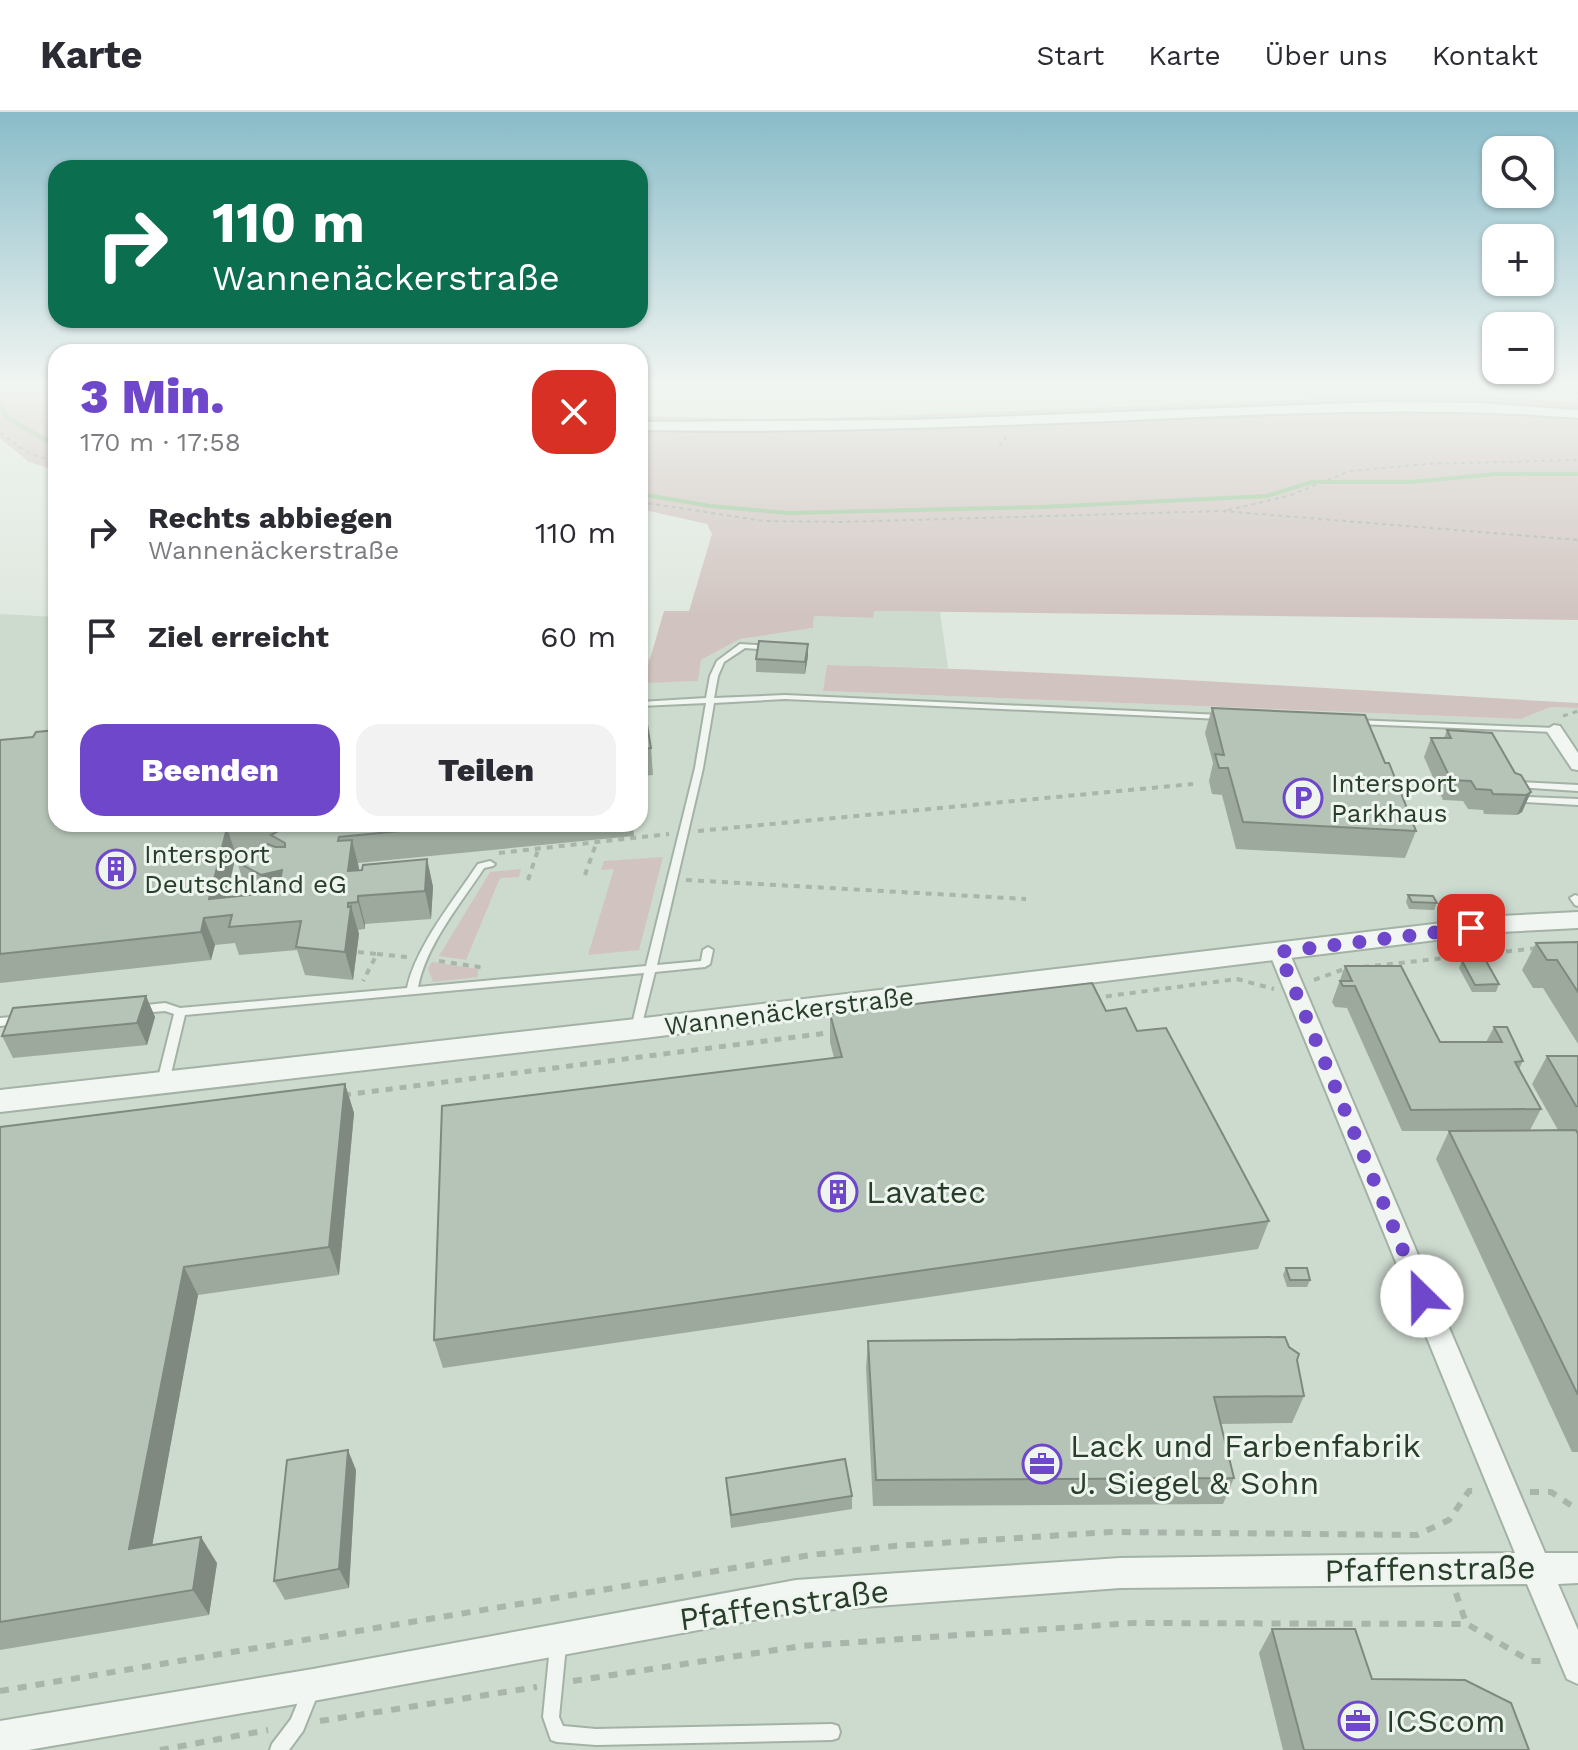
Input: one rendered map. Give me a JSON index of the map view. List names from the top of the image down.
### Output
{
  "streets": {
    "street": ["Wannenäckerstraße", "Pfaffenstraße"]
  },
  "places": {
    "parking": ["Intersport Parkhaus"],
    "building": ["Intersport Deutschland eG", "Lavatec"],
    "office": ["Lack und Farbenfabrik J. Siegel & Sohn", "ICScom"]
  },
  "page": {
    "header": "Karte",
    "nav": [
      "Start",
      "Karte",
      "Über uns",
      "Kontakt"
    ],
    "map_buttons": ["+", "−"],
    "turn": ["110 m", "Wannenäckerstraße"],
    "heading": ["3 Min.", "170 m · 17:58"],
    "list": [
      {
        "name": "Rechts abbiegen",
        "note": "Wannenäckerstraße",
        "value": "110 m"
      },
      {
        "name": "Ziel erreicht",
        "value": "60 m"
      }
    ],
    "buttons": ["Beenden", "Teilen"]
  }
}
